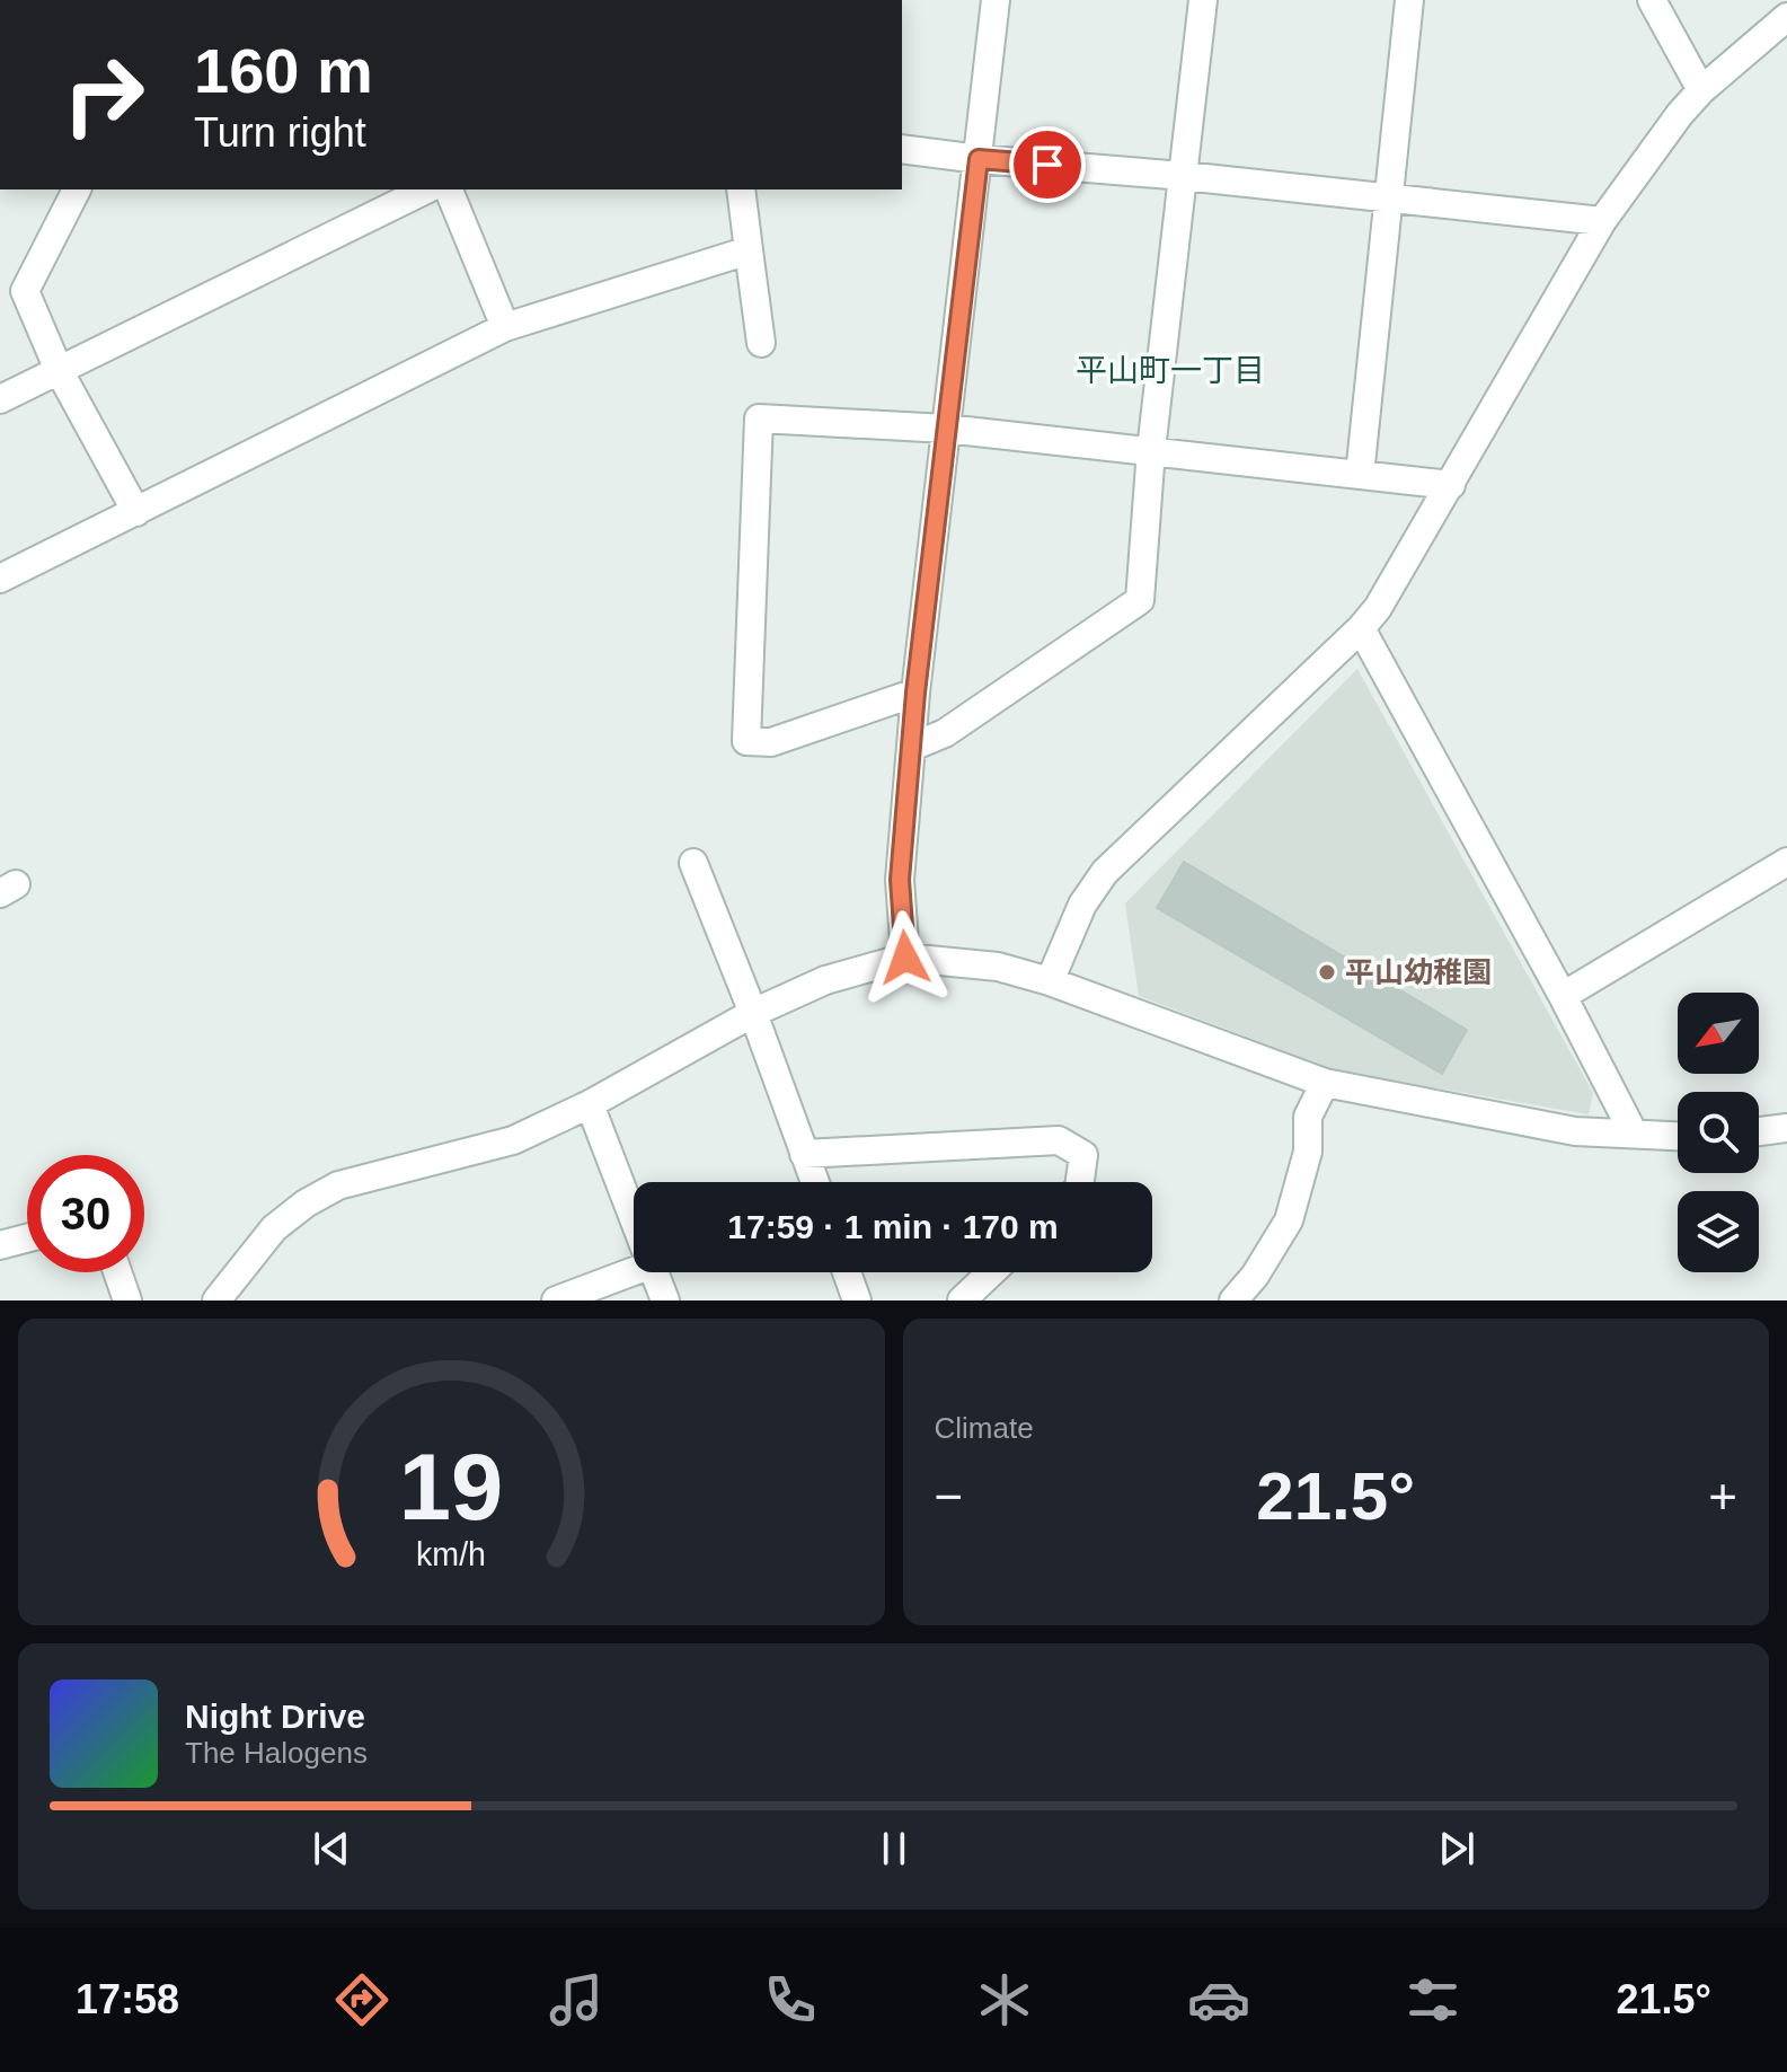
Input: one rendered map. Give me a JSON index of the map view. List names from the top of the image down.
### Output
{
  "districts": ["平山町一丁目"],
  "places": ["平山幼稚園"],
  "north": "bottom left",
  "page": {
    "turn": ["160 m", "Turn right"],
    "limit": "30",
    "trip": "17:59 · 1 min · 170 m",
    "tile": "Climate",
    "heat": ["−", "21.5°", "+"],
    "song": ["Night Drive", "The Halogens"],
    "tabs": ["17:58", "21.5°"],
    "gauge": ["19", "km/h"]
  }
}
